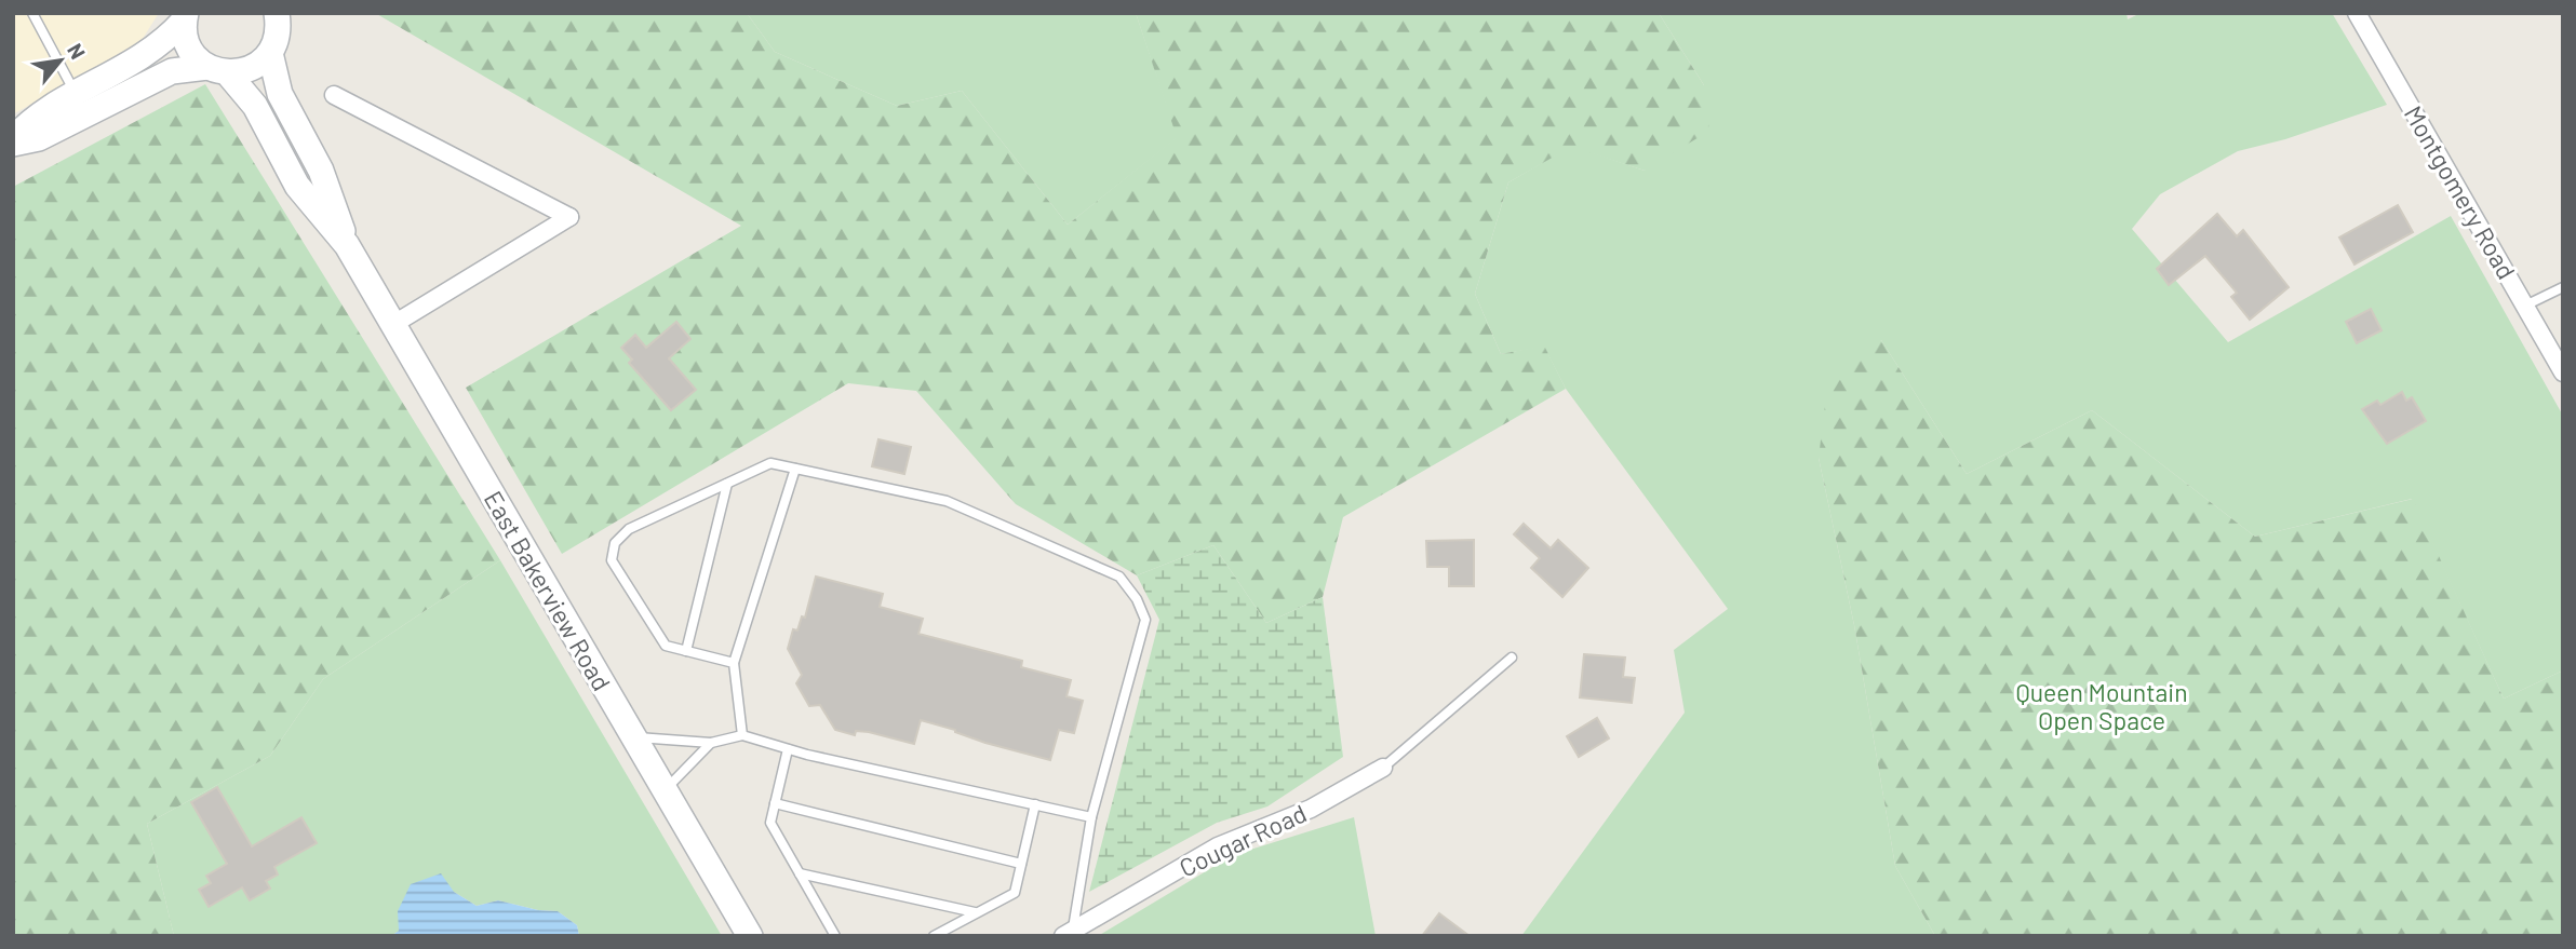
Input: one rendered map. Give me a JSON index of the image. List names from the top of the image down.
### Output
{
  "streets": {
    "main road": ["East Bakerview Road"],
    "street": ["Montgomery Road", "Cougar Road"]
  },
  "parks": ["Queen Mountain Open Space"],
  "north": "top right"
}
